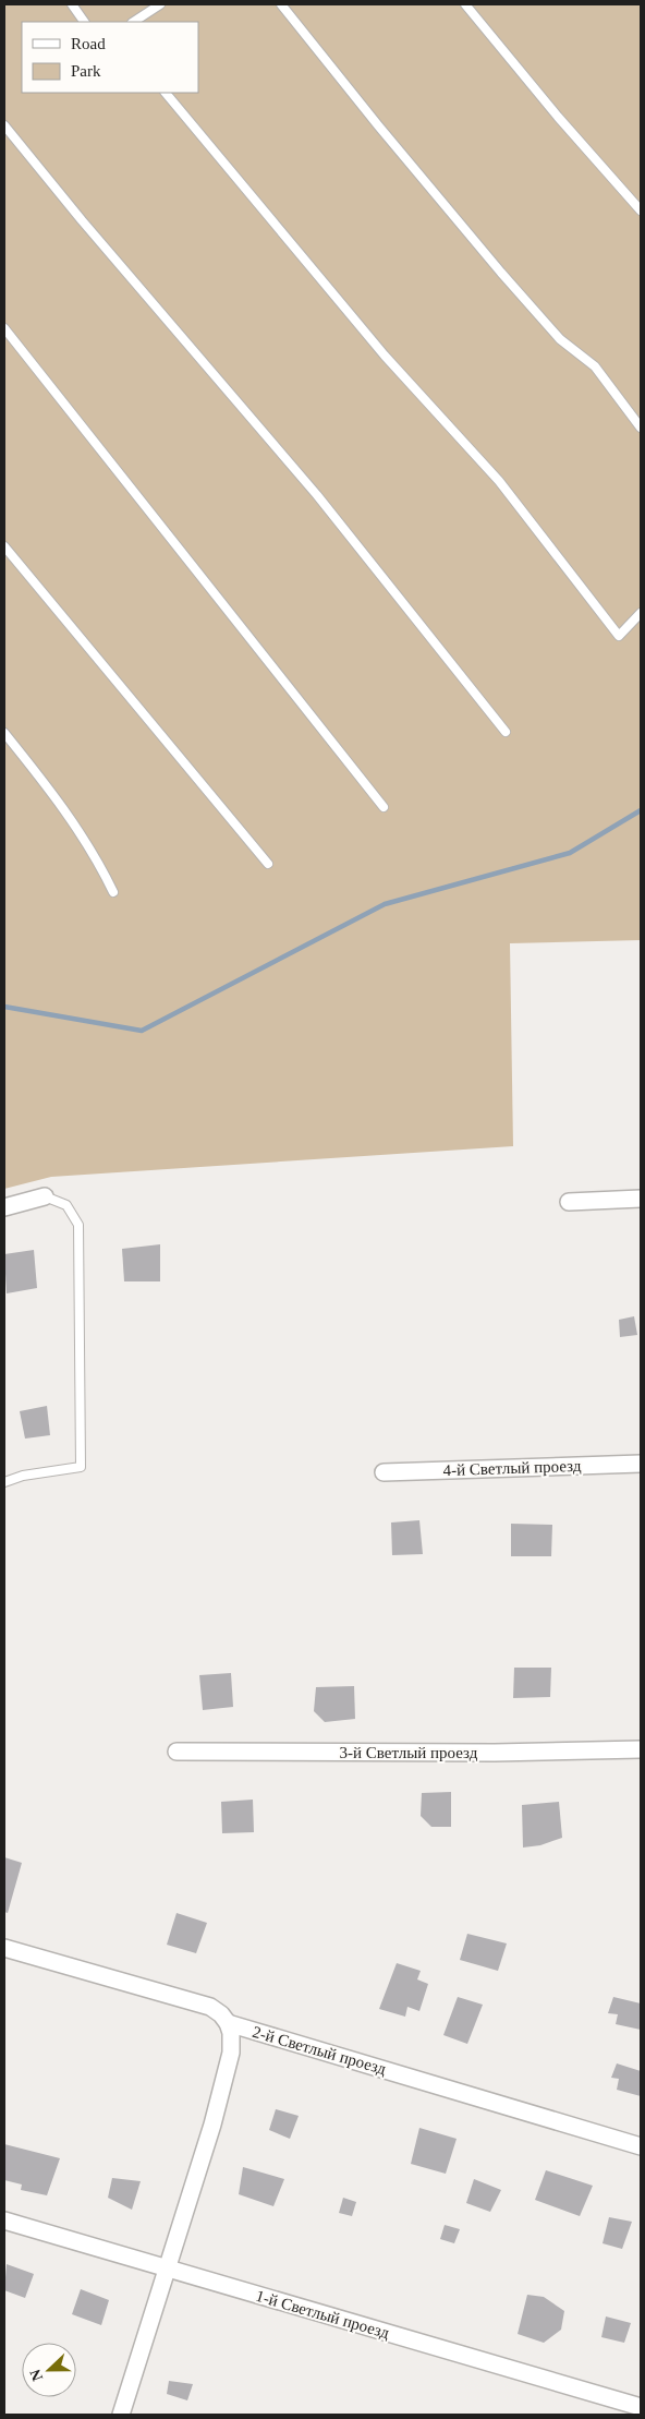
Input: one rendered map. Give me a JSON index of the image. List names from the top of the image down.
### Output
{
  "streets": {
    "street": [
      "4-й Светлый проезд",
      "3-й Светлый проезд",
      "2-й Светлый проезд",
      "1-й Светлый проезд"
    ]
  },
  "legend": ["Road", "Park"],
  "north": "left"
}
